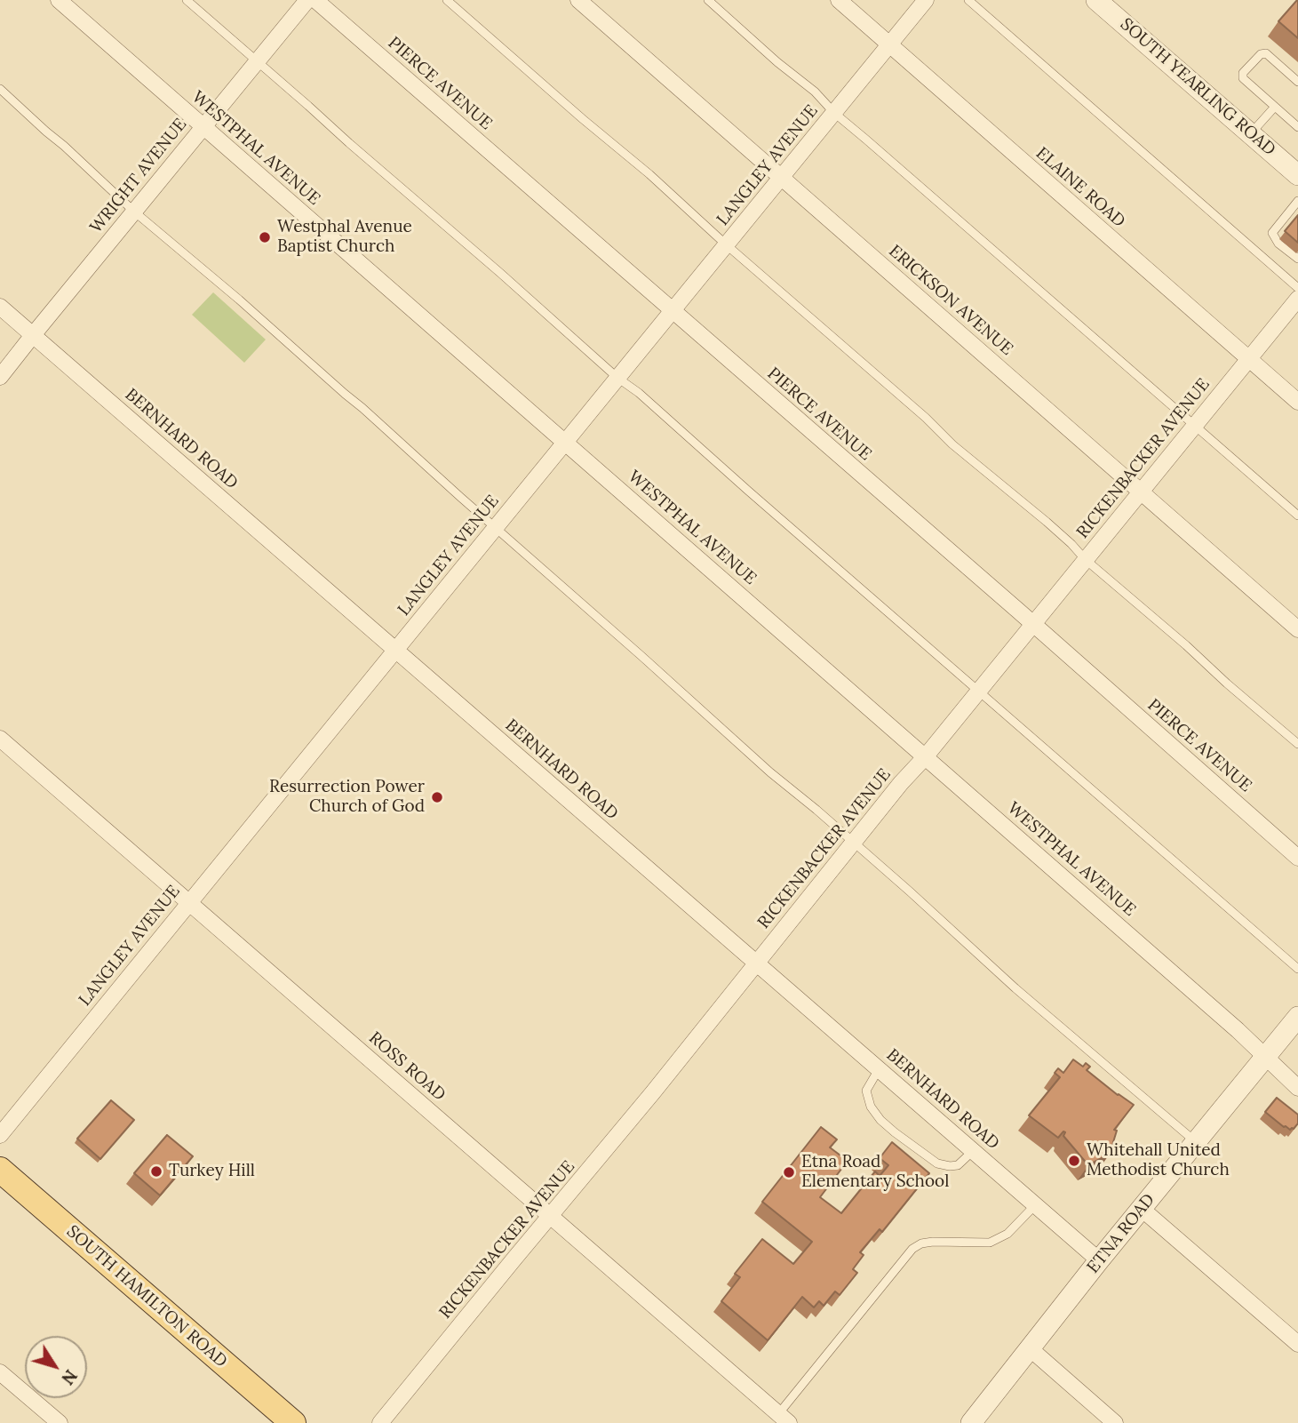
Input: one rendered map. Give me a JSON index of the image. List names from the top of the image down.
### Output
{
  "streets": {
    "main road": ["SOUTH HAMILTON ROAD"],
    "street": [
      "PIERCE AVENUE",
      "SOUTH YEARLING ROAD",
      "WESTPHAL AVENUE",
      "LANGLEY AVENUE",
      "WRIGHT AVENUE",
      "ELAINE ROAD",
      "ERICKSON AVENUE",
      "BERNHARD ROAD",
      "RICKENBACKER AVENUE",
      "ROSS ROAD",
      "ETNA ROAD"
    ]
  },
  "crossings": [
    ["PIERCE AVENUE", "LANGLEY AVENUE"],
    ["PIERCE AVENUE", "RICKENBACKER AVENUE"],
    ["WESTPHAL AVENUE", "LANGLEY AVENUE"],
    ["WESTPHAL AVENUE", "WRIGHT AVENUE"],
    ["WESTPHAL AVENUE", "RICKENBACKER AVENUE"],
    ["WESTPHAL AVENUE", "ETNA ROAD"],
    ["LANGLEY AVENUE", "ELAINE ROAD"],
    ["LANGLEY AVENUE", "ERICKSON AVENUE"],
    ["LANGLEY AVENUE", "BERNHARD ROAD"],
    ["LANGLEY AVENUE", "ROSS ROAD"],
    ["WRIGHT AVENUE", "BERNHARD ROAD"],
    ["ELAINE ROAD", "RICKENBACKER AVENUE"],
    ["ERICKSON AVENUE", "RICKENBACKER AVENUE"],
    ["BERNHARD ROAD", "RICKENBACKER AVENUE"],
    ["BERNHARD ROAD", "ETNA ROAD"],
    ["RICKENBACKER AVENUE", "ROSS ROAD"]
  ],
  "places": [
    "Westphal Avenue Baptist Church",
    "Resurrection Power Church of God",
    "Whitehall United Methodist Church",
    "Turkey Hill",
    "Etna Road Elementary School"
  ],
  "north": "bottom right"
}
